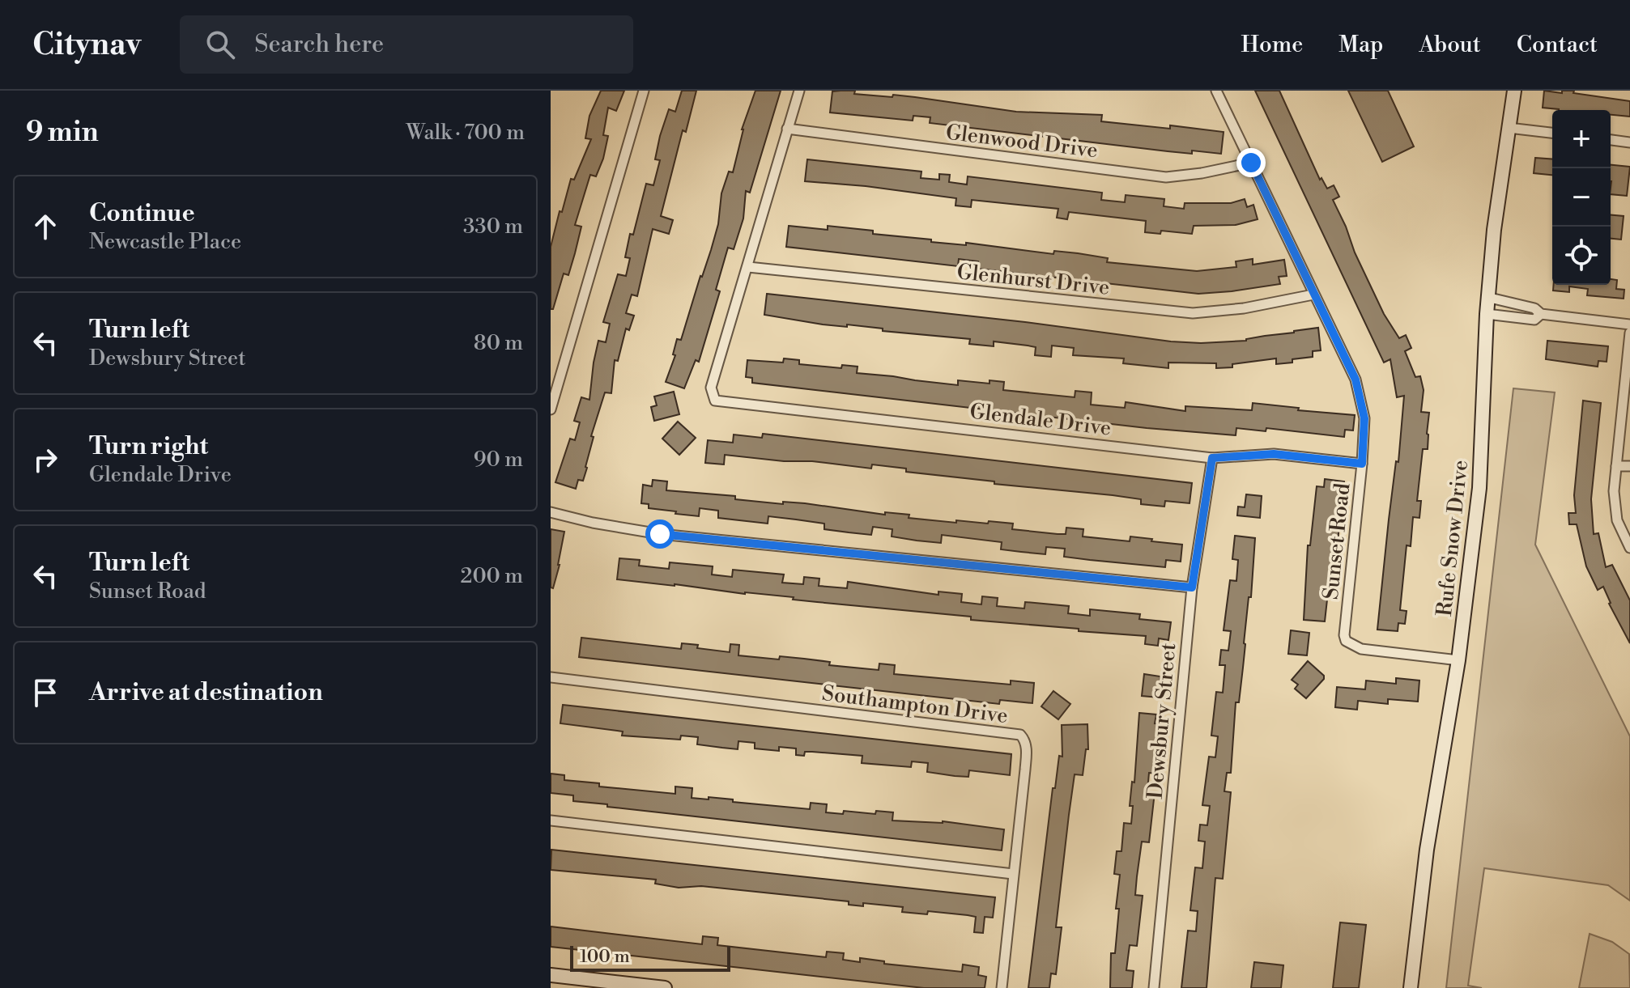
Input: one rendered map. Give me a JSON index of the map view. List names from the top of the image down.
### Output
{
  "streets": {
    "main road": ["Rufe Snow Drive"],
    "street": [
      "Glenwood Drive",
      "Glenhurst Drive",
      "Glendale Drive",
      "Sunset Road",
      "Southampton Drive",
      "Dewsbury Street"
    ]
  },
  "crossings": [
    ["Glenwood Drive", "Sunset Road"],
    ["Glenhurst Drive", "Glendale Drive"],
    ["Glenhurst Drive", "Sunset Road"],
    ["Glendale Drive", "Sunset Road"],
    ["Glendale Drive", "Dewsbury Street"],
    ["Rufe Snow Drive", "Sunset Road"]
  ],
  "scale_bar": "100 m",
  "page": {
    "header": "Citynav",
    "search": "Search here",
    "nav": [
      "Home",
      "Map",
      "About",
      "Contact"
    ],
    "heading": ["9 min", "Walk · 700 m"],
    "map_buttons": ["+", "−"],
    "list": [
      ["Continue", "Newcastle Place", "330 m"],
      ["Turn left", "Dewsbury Street", "80 m"],
      ["Turn right", "Glendale Drive", "90 m"],
      ["Turn left", "Sunset Road", "200 m"],
      "Arrive at destination"
    ],
    "scale": "100 m"
  }
}
